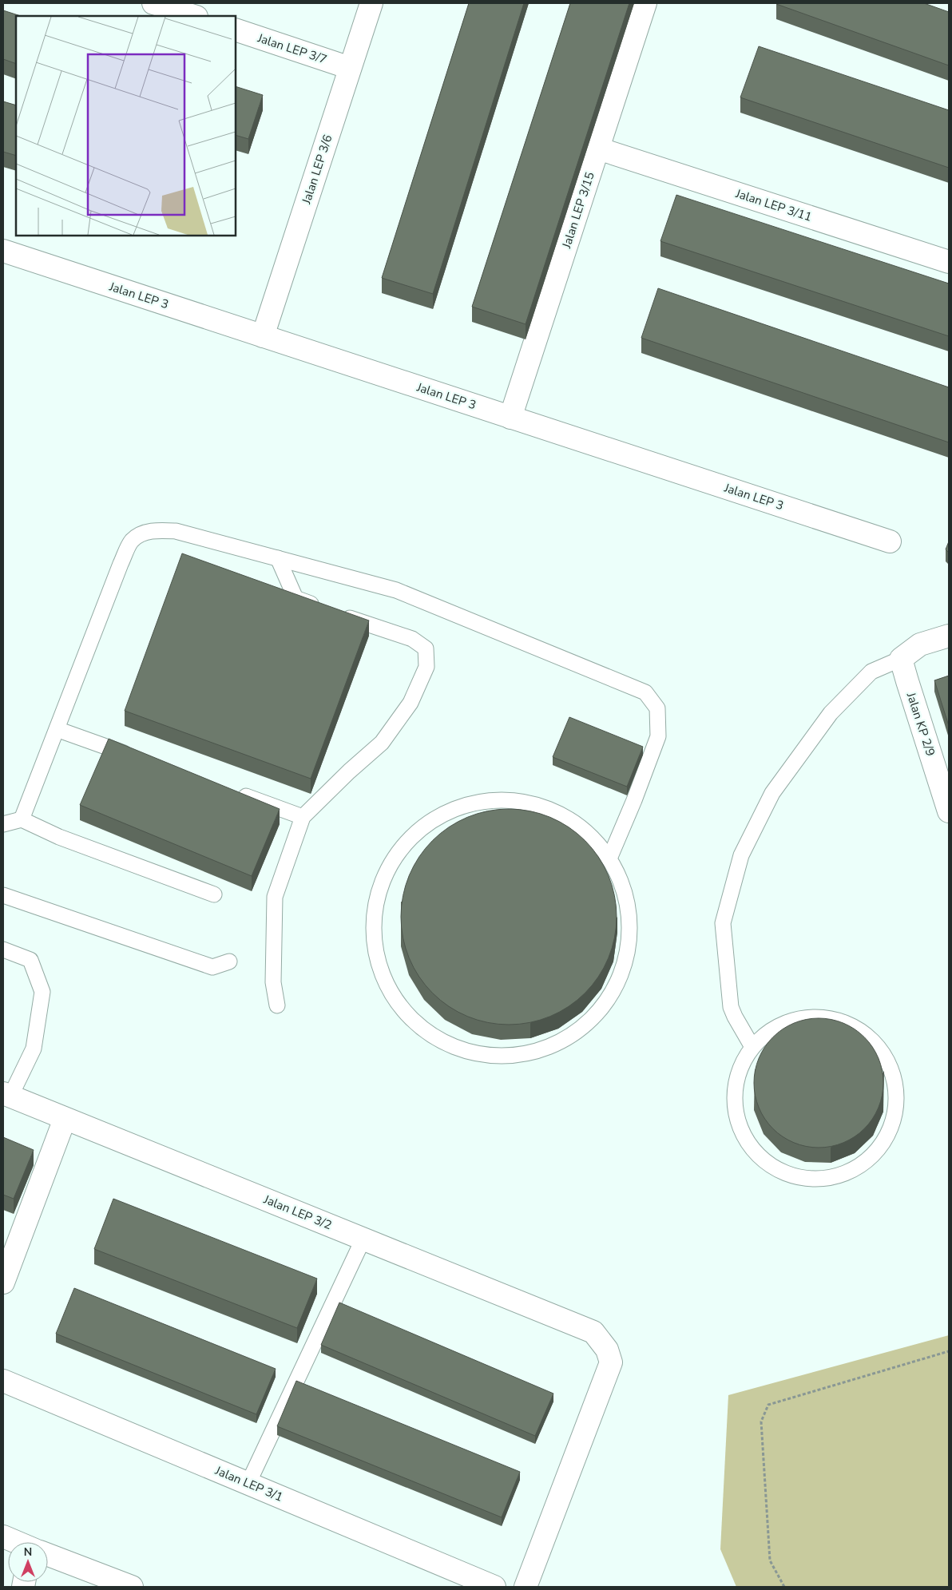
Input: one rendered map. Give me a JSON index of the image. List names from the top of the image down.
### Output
{
  "streets": {
    "street": [
      "Jalan LEP 3/7",
      "Jalan LEP 3/6",
      "Jalan LEP 3/11",
      "Jalan LEP 3/15",
      "Jalan LEP 3",
      "Jalan KP 2/9",
      "Jalan LEP 3/2",
      "Jalan LEP 3/1"
    ]
  },
  "crossings": [
    ["Jalan LEP 3/7", "Jalan LEP 3/6"],
    ["Jalan LEP 3/6", "Jalan LEP 3"],
    ["Jalan LEP 3/11", "Jalan LEP 3/15"],
    ["Jalan LEP 3/15", "Jalan LEP 3"]
  ],
  "north": "top"
}
